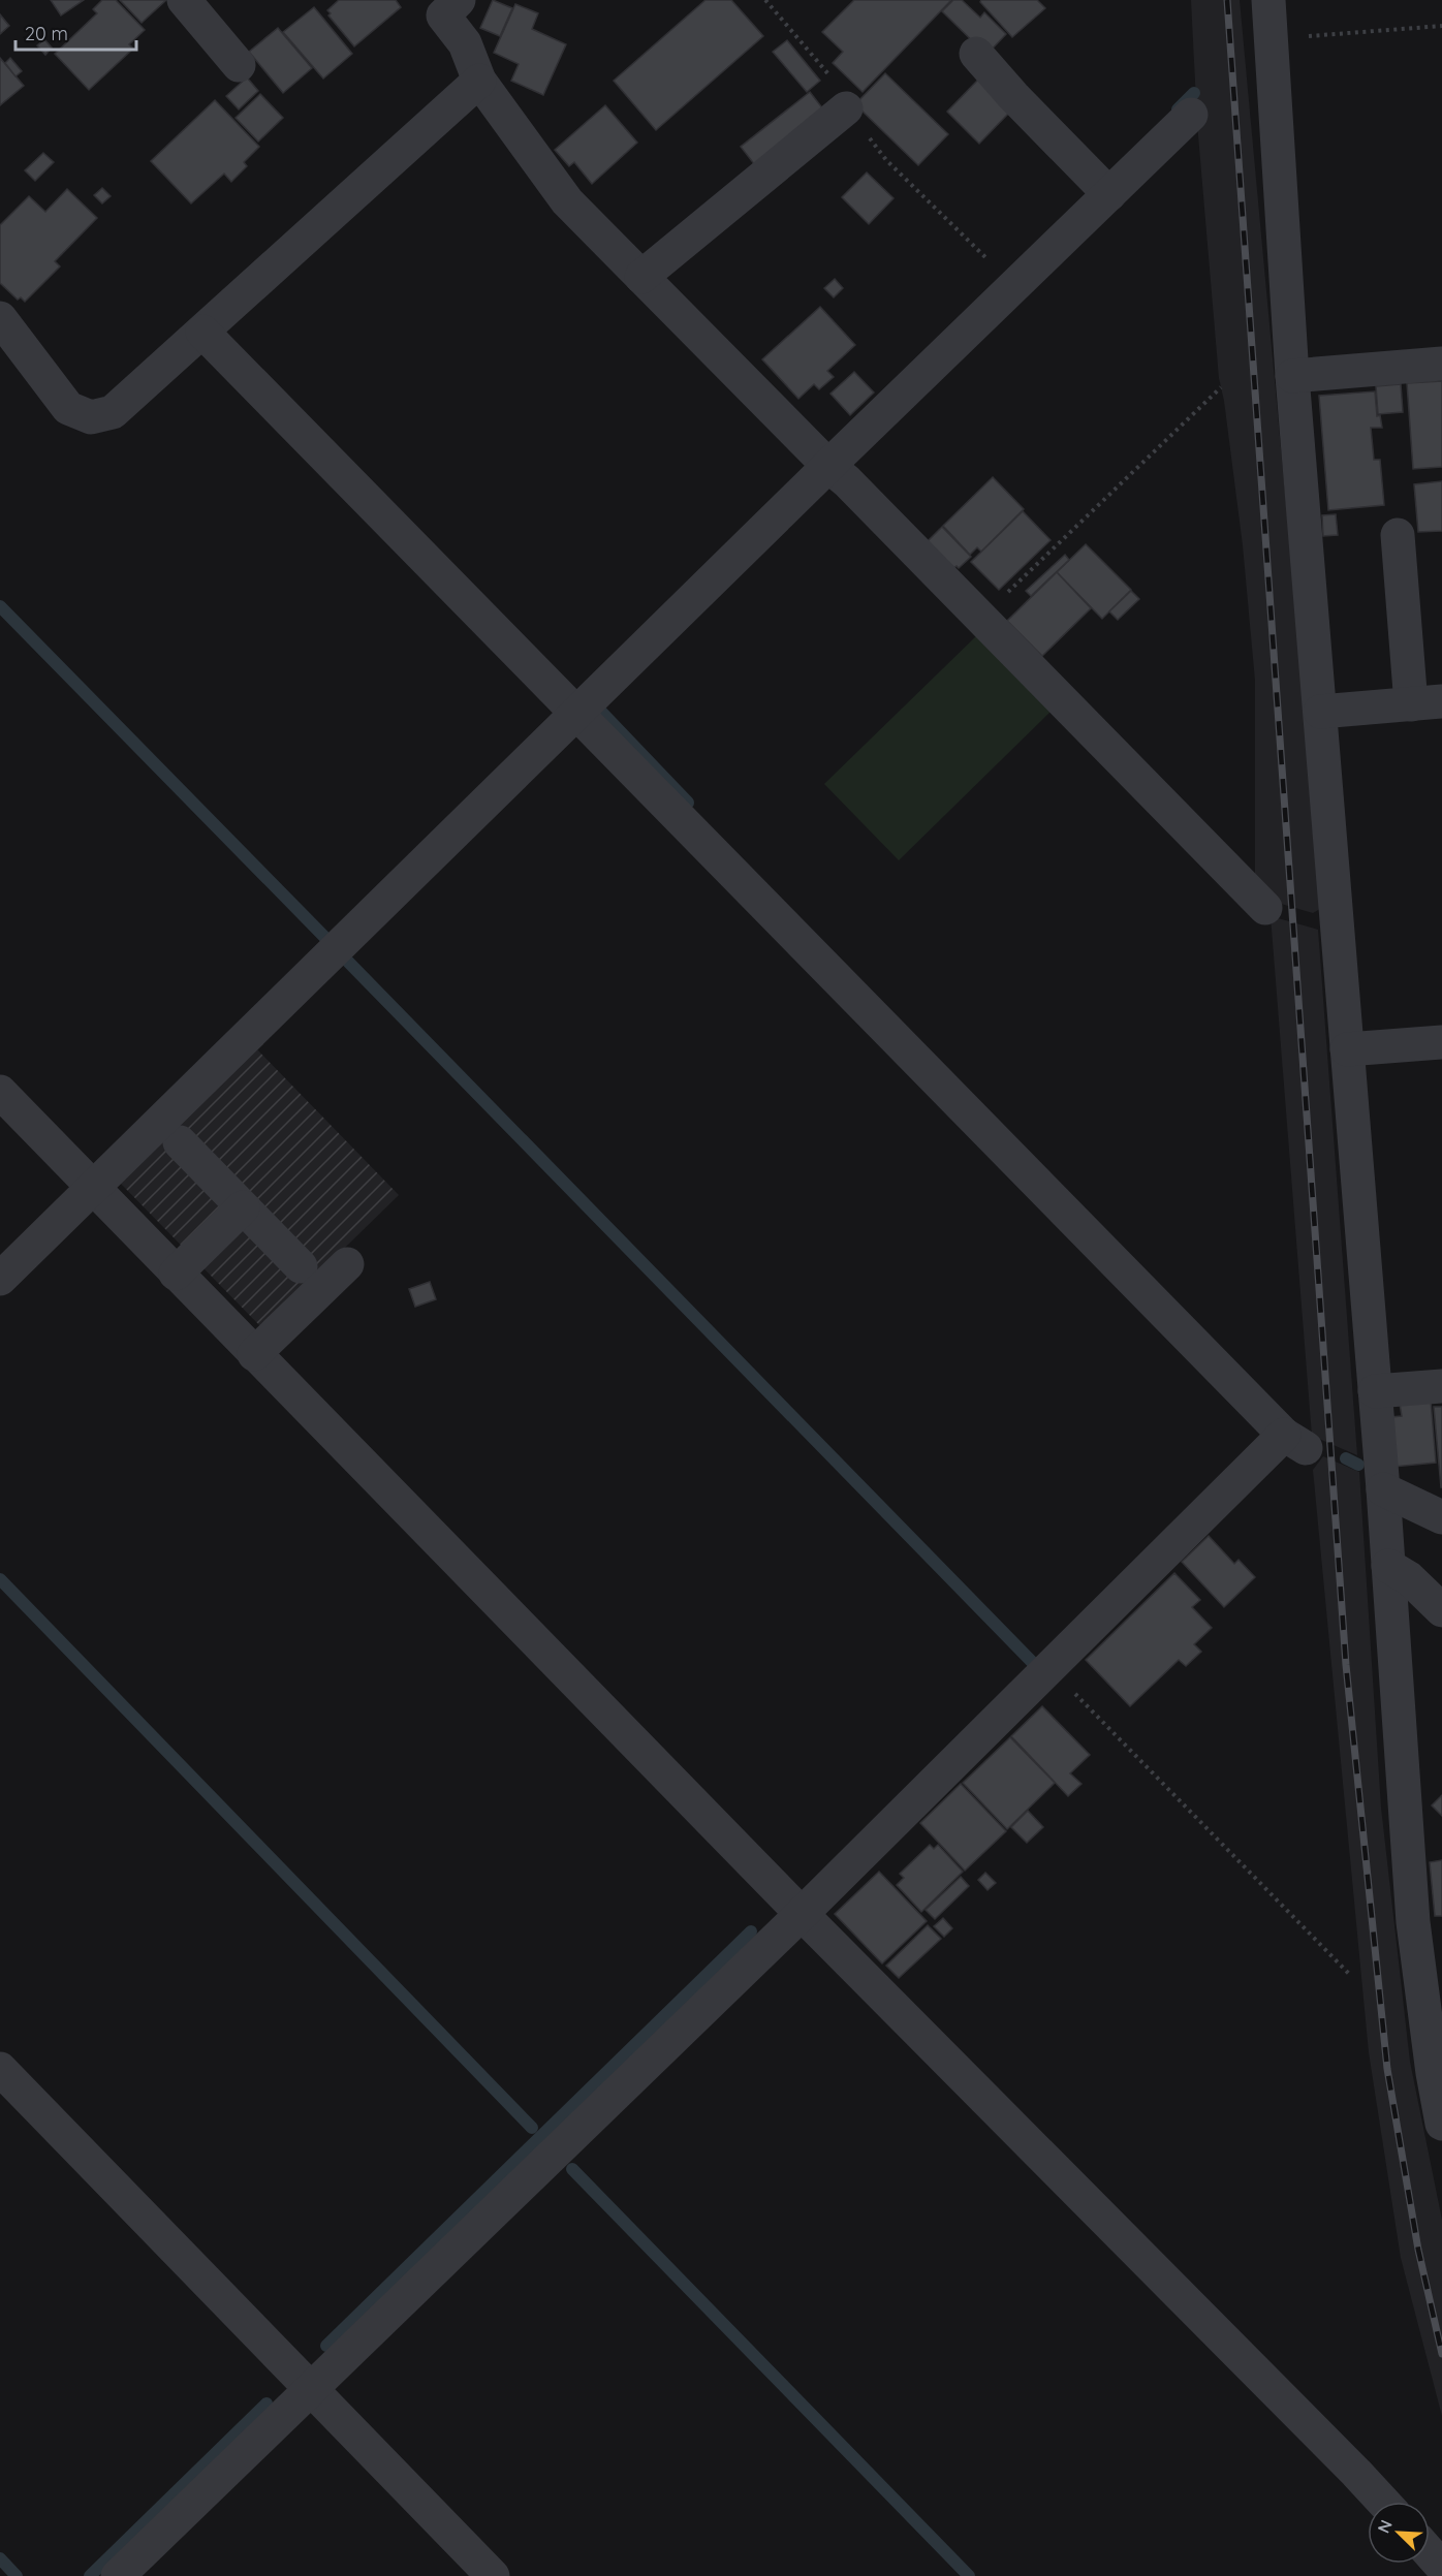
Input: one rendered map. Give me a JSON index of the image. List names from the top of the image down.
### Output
{
  "scale_bar": "20 m",
  "north": "top left"
}
